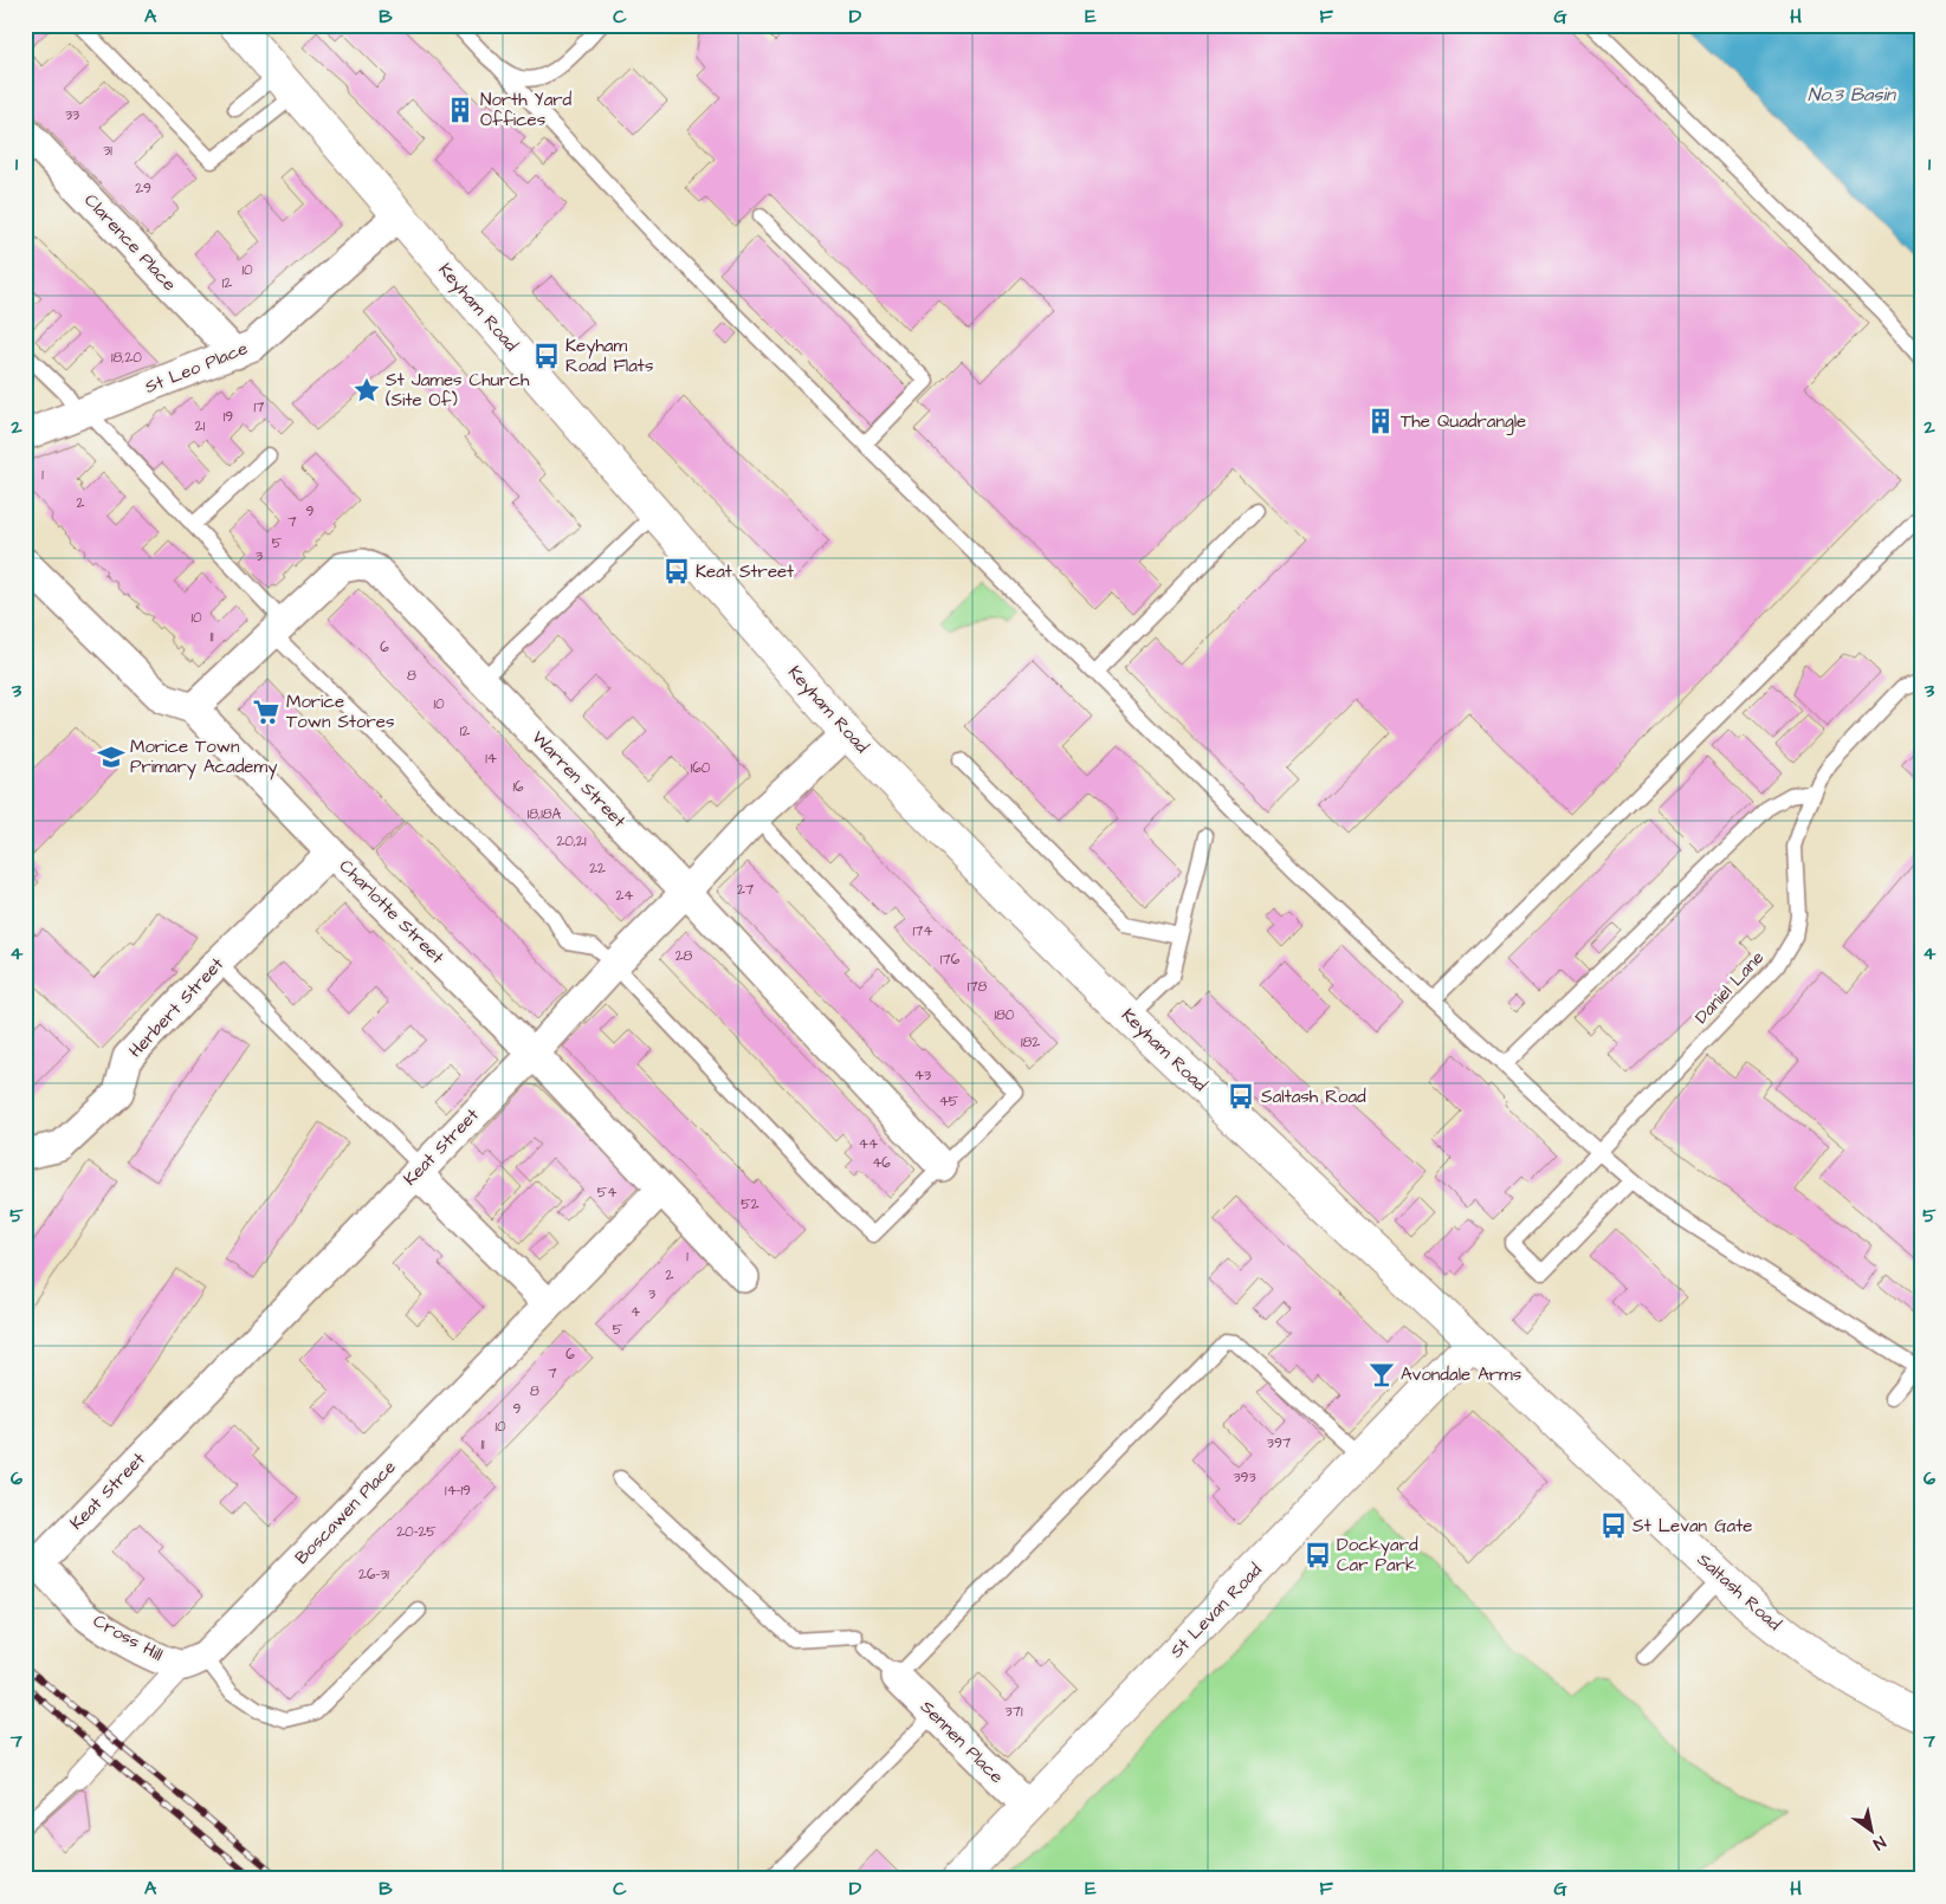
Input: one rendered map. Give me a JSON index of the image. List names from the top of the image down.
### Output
{
  "streets": {
    "main road": ["Keyham Road", "Saltash Road", "St Levan Road"],
    "street": [
      "Clarence Place",
      "St Leo Place",
      "Warren Street",
      "Charlotte Street",
      "Herbert Street",
      "Keat Street",
      "Boscawen Place",
      "Cross Hill",
      "Sennen Place"
    ],
    "lane": ["Daniel Lane"]
  },
  "crossings": [
    ["Clarence Place", "St Leo Place"],
    ["Keyham Road", "St Leo Place"],
    ["Keyham Road", "Keat Street"],
    ["Keyham Road", "Saltash Road"],
    ["Keyham Road", "St Levan Road"],
    ["Warren Street", "Charlotte Street"],
    ["Warren Street", "Keat Street"],
    ["Charlotte Street", "Herbert Street"],
    ["Charlotte Street", "Keat Street"],
    ["Charlotte Street", "Boscawen Place"],
    ["Keat Street", "Cross Hill"],
    ["Boscawen Place", "Cross Hill"],
    ["Saltash Road", "St Levan Road"],
    ["St Levan Road", "Sennen Place"]
  ],
  "water": ["No.3 Basin"],
  "places": {
    "building": ["North Yard Offices", "The Quadrangle"],
    "bus stop": [
      "Keyham Road Flats",
      "Keat Street",
      "Saltash Road",
      "St Levan Gate",
      "Dockyard Car Park"
    ],
    "place": ["St James Church (Site Of)"],
    "supermarket": ["Morice Town Stores"],
    "school or university": ["Morice Town Primary Academy"],
    "bar": ["Avondale Arms"]
  },
  "house_numbers": [
    "33",
    "31",
    "29",
    "10",
    "12",
    "18,20",
    "17",
    "19",
    "21",
    "1",
    "2",
    "9",
    "7",
    "5",
    "3",
    "10",
    "11",
    "6",
    "8",
    "10",
    "12",
    "14",
    "160",
    "16",
    "18,18A",
    "20,21",
    "22",
    "27",
    "24",
    "174",
    "28",
    "176",
    "178",
    "180",
    "182",
    "43",
    "45",
    "44",
    "46",
    "54",
    "52",
    "1",
    "2",
    "3",
    "4",
    "5",
    "6",
    "7",
    "8",
    "9",
    "10",
    "397",
    "11",
    "393",
    "14-19",
    "20-25",
    "26-31",
    "371"
  ],
  "north": "bottom right",
  "grid": {
    "columns": [
      "A",
      "B",
      "C",
      "D",
      "E",
      "F",
      "G",
      "H"
    ],
    "rows": [
      "1",
      "2",
      "3",
      "4",
      "5",
      "6",
      "7"
    ]
  }
}
